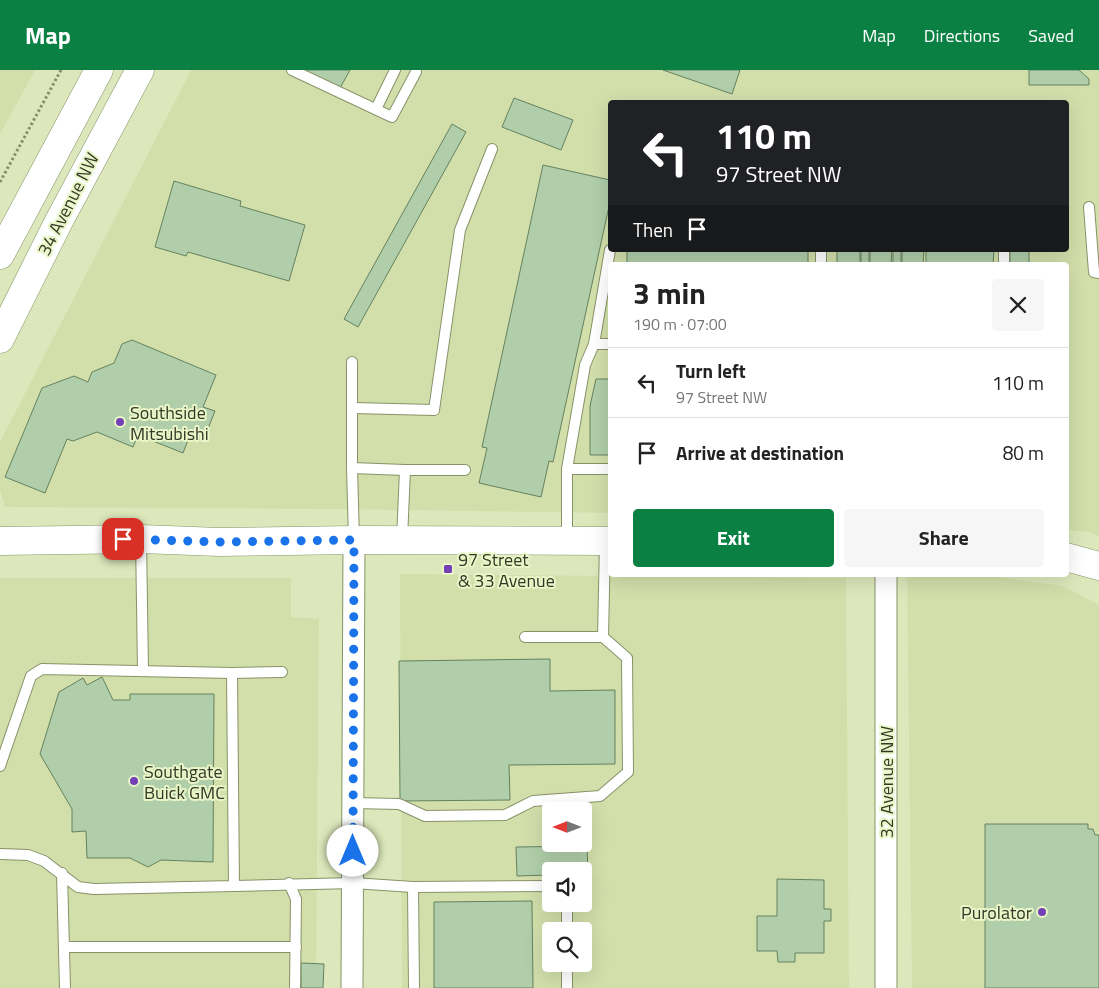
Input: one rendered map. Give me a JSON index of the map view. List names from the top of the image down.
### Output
{
  "streets": {
    "street": ["34 Avenue NW", "32 Avenue NW"]
  },
  "places": {
    "other": ["Southside Mitsubishi", "Southgate Buick GMC", "Purolator"],
    "transit": ["97 Street & 33 Avenue"]
  },
  "north": "left",
  "page": {
    "header": "Map",
    "nav": ["Map", "Directions", "Saved"],
    "turn": ["110 m", "97 Street NW"],
    "then": "Then",
    "heading": ["3 min", "190 m · 07:00"],
    "list": [
      {
        "name": "Turn left",
        "note": "97 Street NW",
        "value": "110 m"
      },
      {
        "name": "Arrive at destination",
        "value": "80 m"
      }
    ],
    "buttons": ["Exit", "Share"]
  }
}
